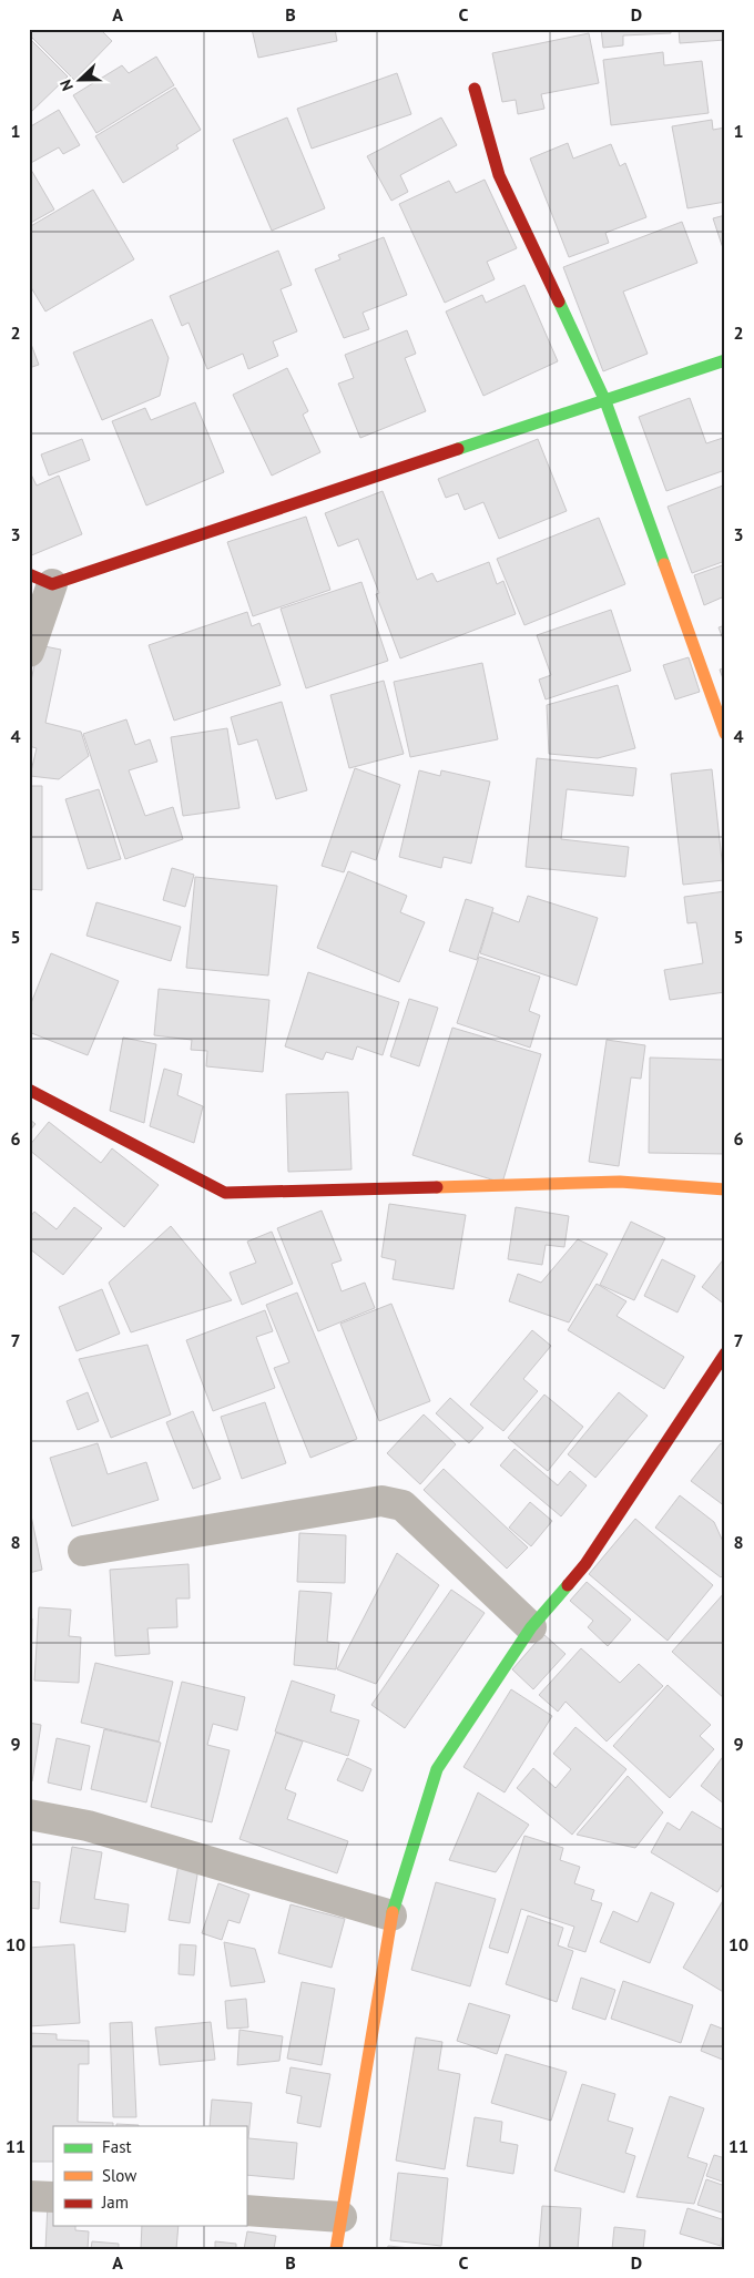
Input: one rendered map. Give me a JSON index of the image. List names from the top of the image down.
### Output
{
  "legend": ["Fast", "Slow", "Jam"],
  "north": "left",
  "grid": {
    "columns": [
      "A",
      "B",
      "C",
      "D"
    ],
    "rows": [
      "1",
      "2",
      "3",
      "4",
      "5",
      "6",
      "7",
      "8",
      "9",
      "10",
      "11"
    ]
  }
}
